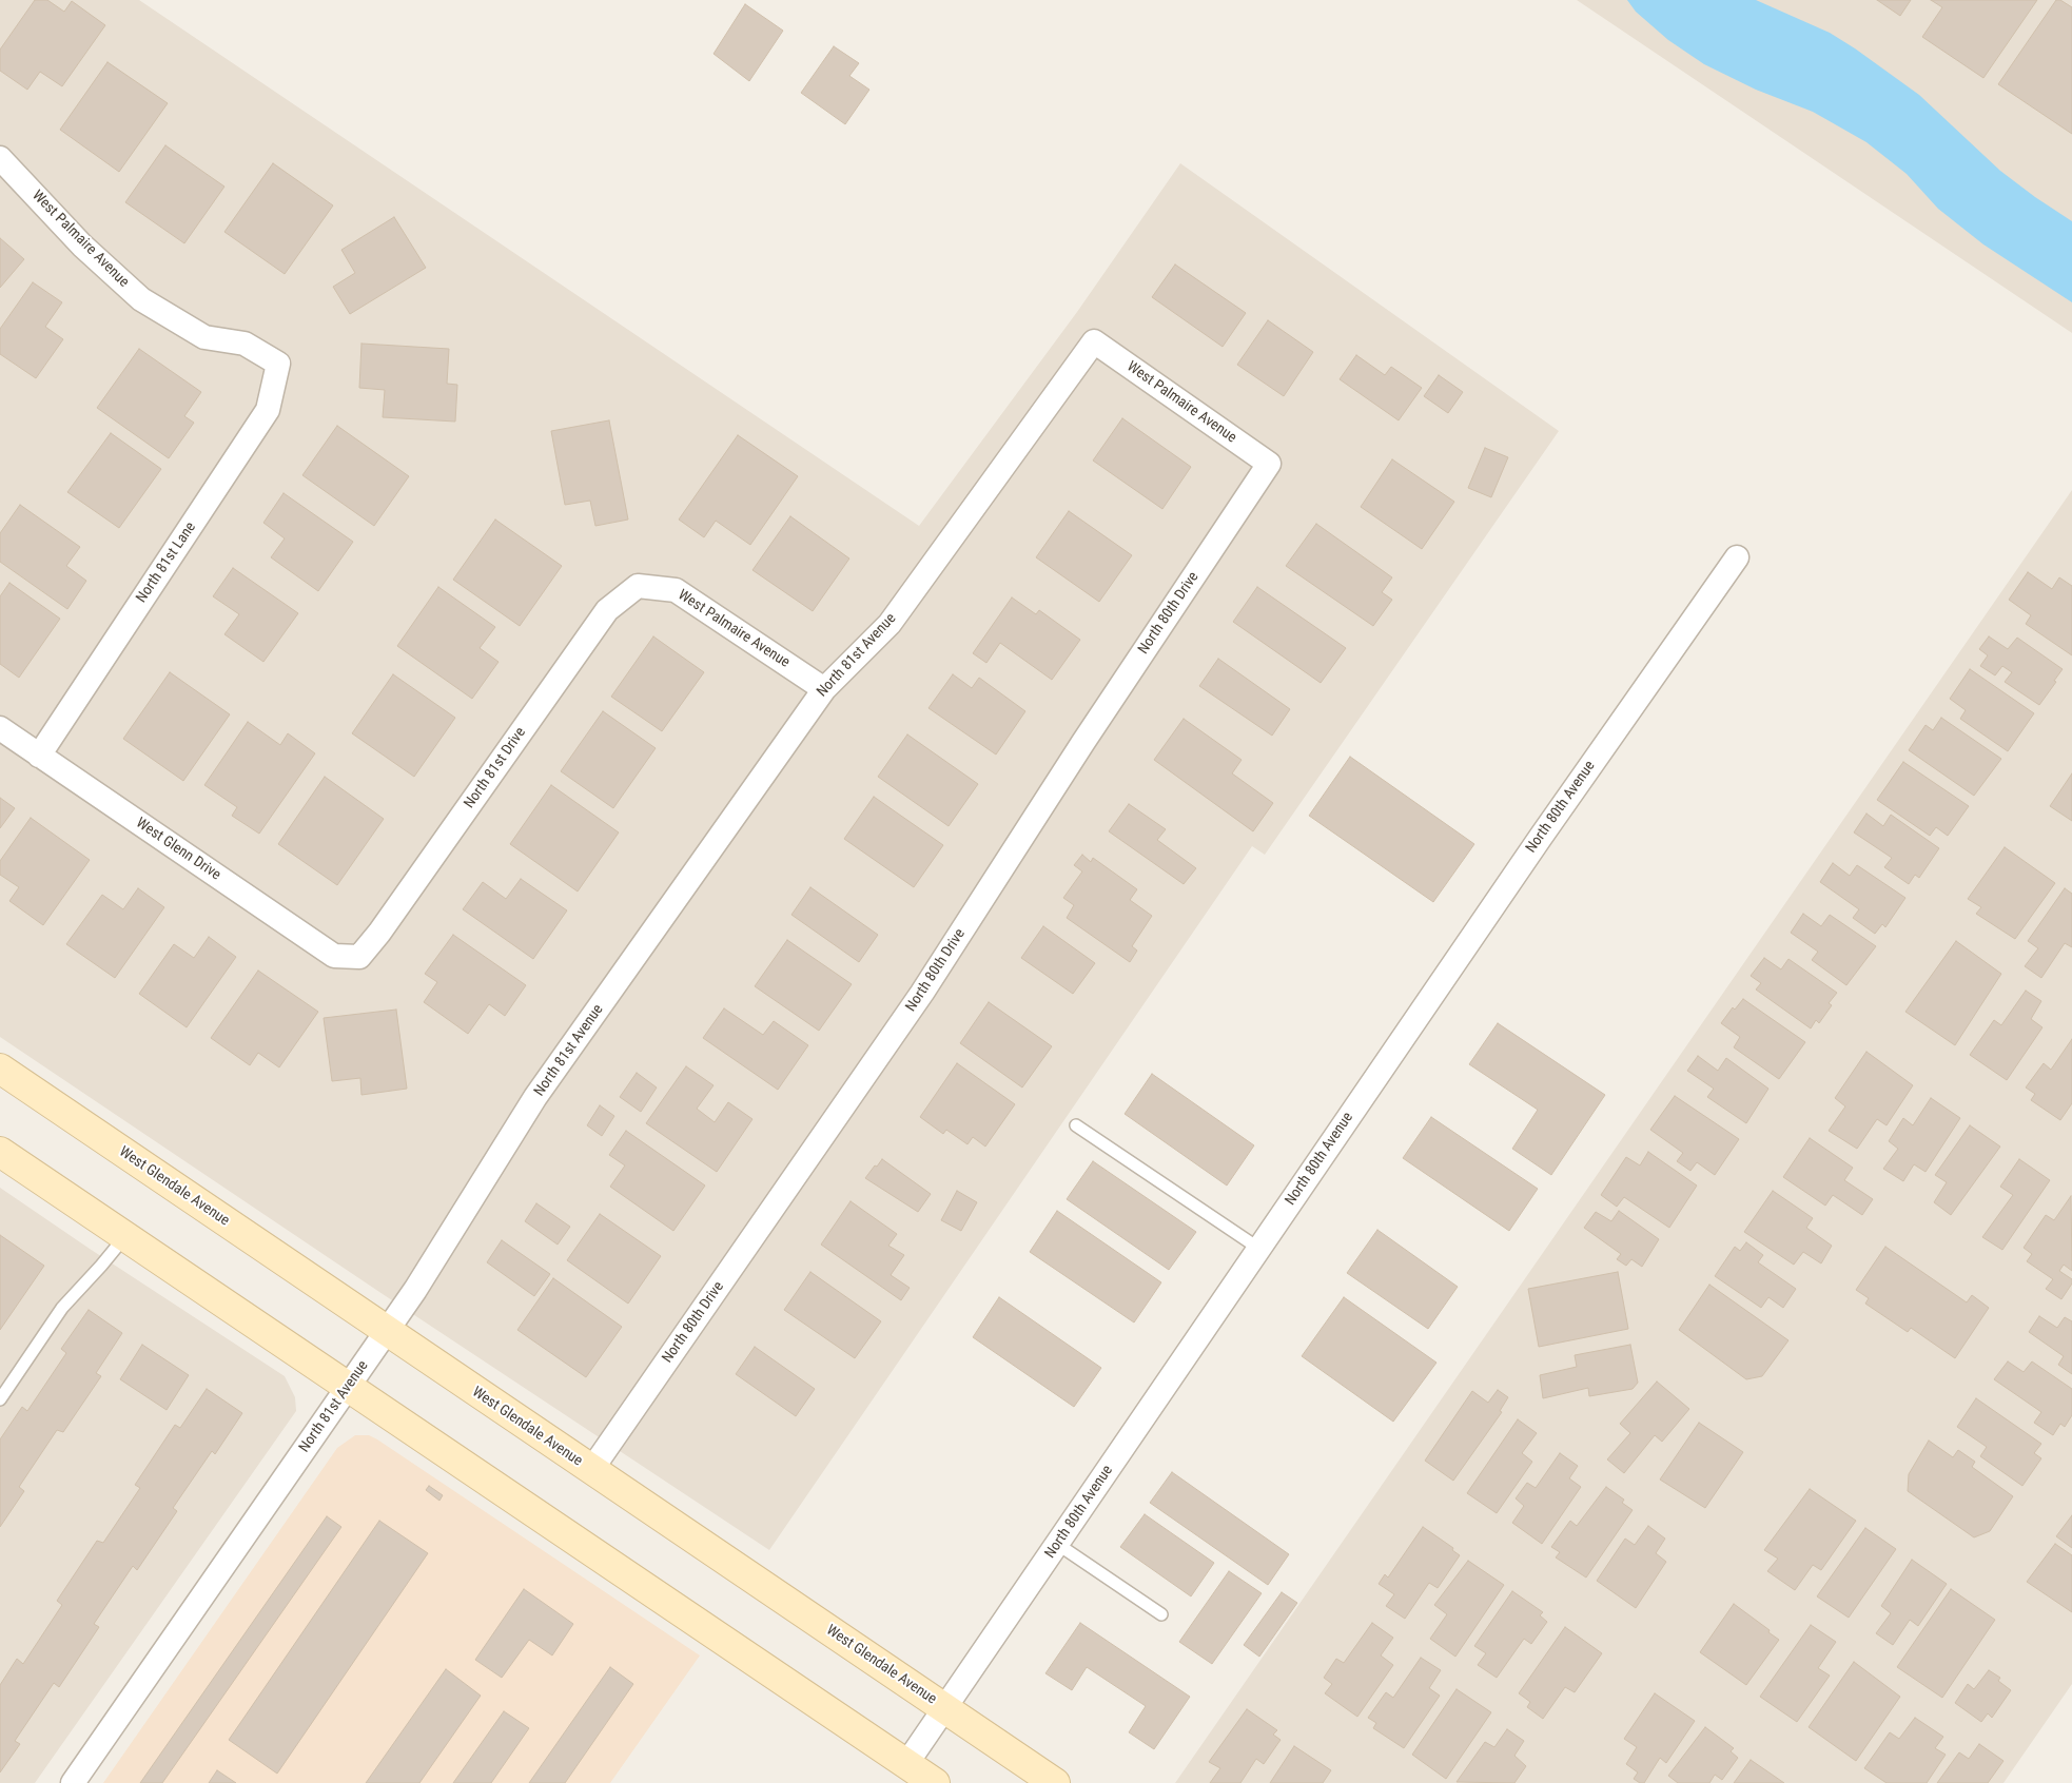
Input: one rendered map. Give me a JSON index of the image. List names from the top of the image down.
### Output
{
  "streets": {
    "main road": ["West Glendale Avenue"],
    "street": [
      "West Palmaire Avenue",
      "North 81st Lane",
      "North 80th Drive",
      "North 81st Avenue",
      "North 81st Drive",
      "North 80th Avenue",
      "West Glenn Drive"
    ]
  },
  "crossings": [
    ["West Palmaire Avenue", "North 81st Lane"],
    ["West Palmaire Avenue", "North 80th Drive"],
    ["West Palmaire Avenue", "North 81st Avenue"],
    ["West Palmaire Avenue", "North 81st Drive"],
    ["North 81st Lane", "West Glenn Drive"],
    ["North 80th Drive", "West Glendale Avenue"],
    ["North 81st Avenue", "West Glendale Avenue"],
    ["North 81st Drive", "West Glenn Drive"],
    ["North 80th Avenue", "West Glendale Avenue"]
  ]
}
